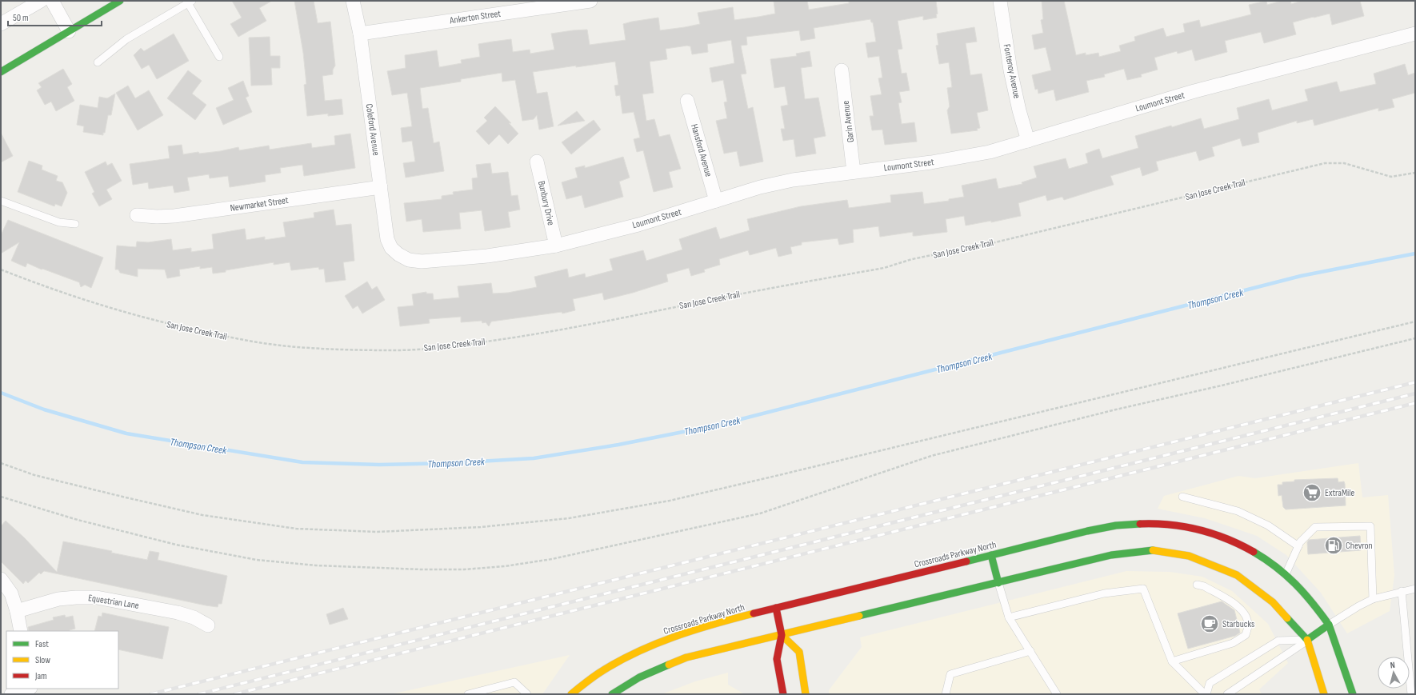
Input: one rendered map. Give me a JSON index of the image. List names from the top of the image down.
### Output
{
  "streets": {
    "main road": ["Crossroads Parkway North"],
    "street": [
      "Ankerton Street",
      "Fontenoy Avenue",
      "Loumont Street",
      "Garin Avenue",
      "Coleford Avenue",
      "Hansford Avenue",
      "Bunbury Drive",
      "Newmarket Street",
      "Equestrian Lane"
    ],
    "path": ["San Jose Creek Trail"]
  },
  "crossings": [
    ["Ankerton Street", "Coleford Avenue"],
    ["Fontenoy Avenue", "Loumont Street"],
    ["Loumont Street", "Garin Avenue"],
    ["Loumont Street", "Coleford Avenue"],
    ["Loumont Street", "Hansford Avenue"],
    ["Loumont Street", "Bunbury Drive"],
    ["Coleford Avenue", "Newmarket Street"]
  ],
  "water": ["Thompson Creek"],
  "places": {
    "supermarket": ["ExtraMile"],
    "fuel station": ["Chevron"],
    "cafe": ["Starbucks"]
  },
  "legend": ["Fast", "Slow", "Jam"],
  "scale_bar": "50 m",
  "north": "top"
}
